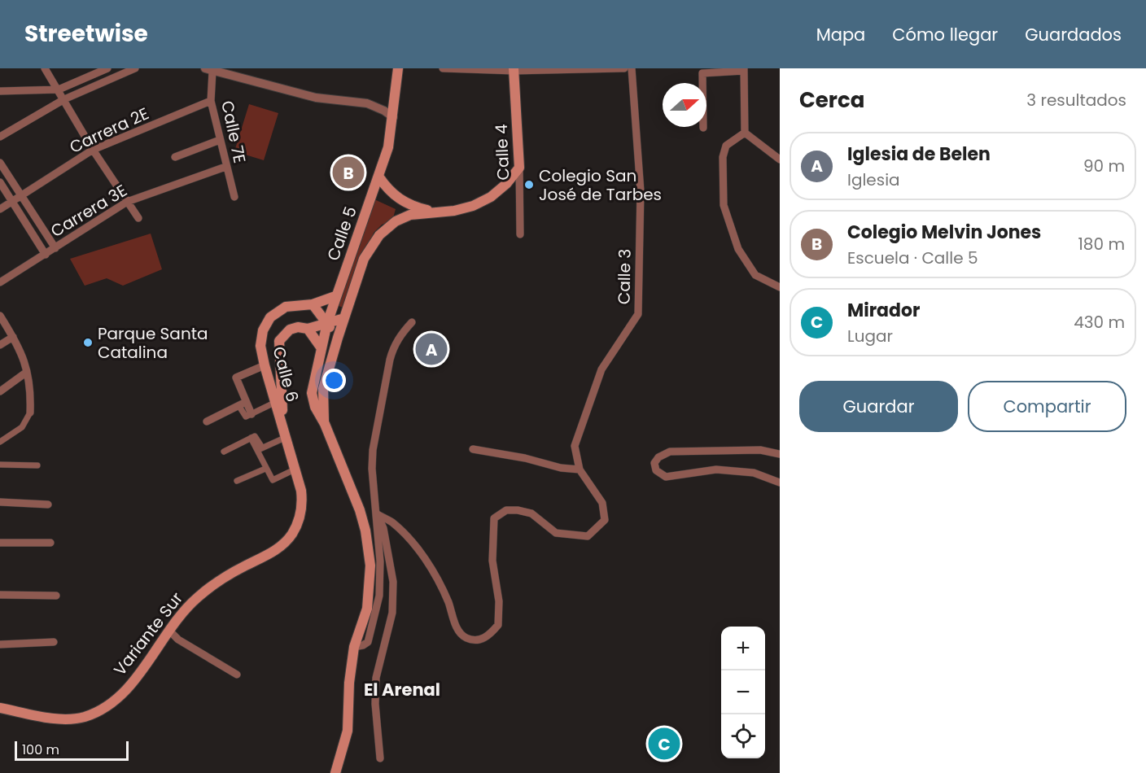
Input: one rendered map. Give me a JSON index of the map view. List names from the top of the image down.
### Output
{
  "streets": {
    "main road": [
      "Calle 4",
      "Calle 5",
      "Calle 6",
      "Variante Sur"
    ],
    "street": [
      "Carrera 2E",
      "Calle 7E",
      "Carrera 3E",
      "Calle 3"
    ]
  },
  "crossings": [
    ["Carrera 2E", "Calle 7E"],
    ["Calle 7E", "Carrera 3E"],
    ["Calle 5", "Calle 6"],
    ["Calle 6", "Variante Sur"]
  ],
  "districts": ["El Arenal"],
  "places": ["Colegio San José de Tarbes", "Parque Santa Catalina"],
  "scale_bar": "100 m",
  "north": "right",
  "page": {
    "header": "Streetwise",
    "nav": ["Mapa", "Cómo llegar", "Guardados"],
    "heading": ["Cerca", "3 resultados"],
    "list": [
      {
        "mark": "A",
        "name": "Iglesia de Belen",
        "note": "Iglesia",
        "value": "90 m"
      },
      {
        "mark": "B",
        "name": "Colegio Melvin Jones",
        "note": "Escuela · Calle 5",
        "value": "180 m"
      },
      {
        "mark": "C",
        "name": "Mirador",
        "note": "Lugar",
        "value": "430 m"
      }
    ],
    "pins": ["B", "A", "C"],
    "buttons": ["Guardar", "Compartir"],
    "map_buttons": ["+", "−"],
    "scale": "100 m"
  }
}
